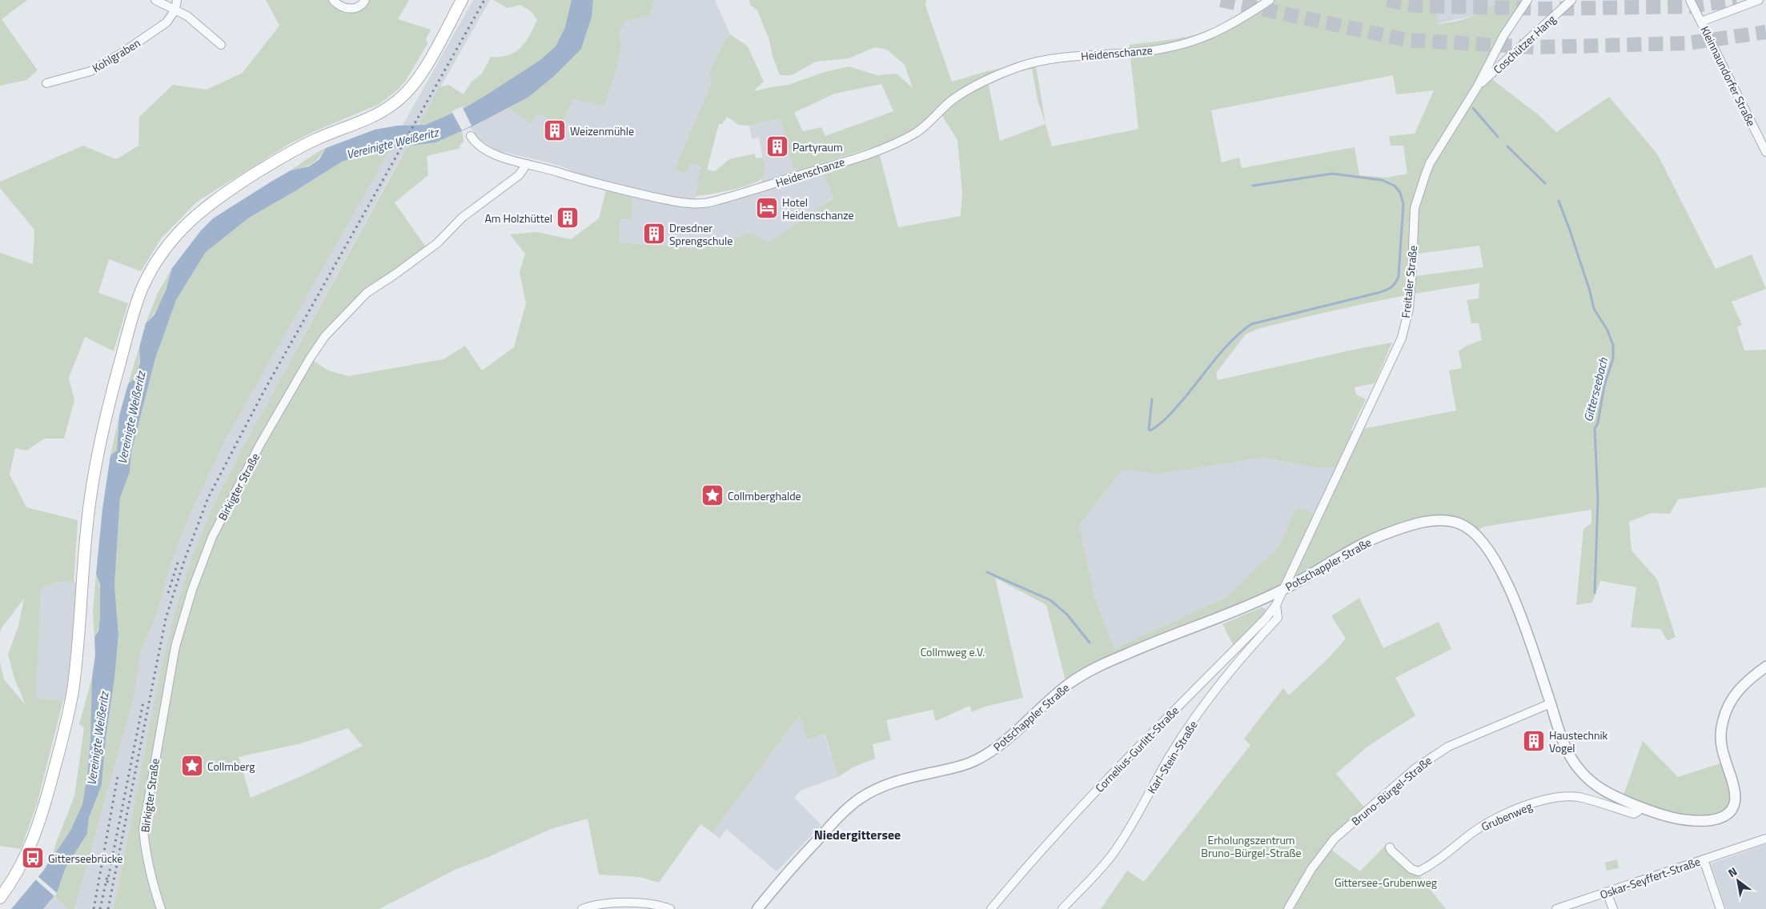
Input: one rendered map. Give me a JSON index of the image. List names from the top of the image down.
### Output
{
  "streets": {
    "street": [
      "Coschützer Hang",
      "Heidenschanze",
      "Kohlgraben",
      "Kleinnaundorfer Straße",
      "Freitaler Straße",
      "Birkigter Straße",
      "Potschappler Straße",
      "Cornelius-Gurlitt-Straße",
      "Karl-Stein-Straße",
      "Bruno-Bürgel-Straße",
      "Grubenweg",
      "Oskar-Seyffert-Straße"
    ]
  },
  "crossings": [
    ["Coschützer Hang", "Freitaler Straße"],
    ["Heidenschanze", "Birkigter Straße"],
    ["Freitaler Straße", "Potschappler Straße"],
    ["Freitaler Straße", "Cornelius-Gurlitt-Straße"],
    ["Potschappler Straße", "Cornelius-Gurlitt-Straße"],
    ["Potschappler Straße", "Bruno-Bürgel-Straße"],
    ["Potschappler Straße", "Grubenweg"],
    ["Cornelius-Gurlitt-Straße", "Karl-Stein-Straße"]
  ],
  "districts": ["Niedergittersee"],
  "water": ["Vereinigte Weißeritz", "Gitterseebach"],
  "parks": ["Collmweg e.V.", "Erholungszentrum Bruno-Bürgel-Straße", "Gittersee-Grubenweg"],
  "places": {
    "building": [
      "Weizenmühle",
      "Partyraum",
      "Am Holzhüttel",
      "Dresdner Sprengschule",
      "Haustechnik Vogel"
    ],
    "hotel": ["Hotel Heidenschanze"],
    "place": ["Collmberghalde", "Collmberg"],
    "bus stop": ["Gitterseebrücke"]
  },
  "north": "top left"
}
